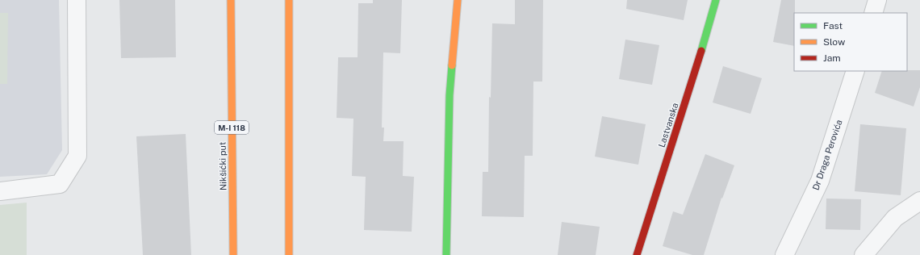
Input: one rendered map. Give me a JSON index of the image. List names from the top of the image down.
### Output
{
  "streets": {
    "street": [
      "Lastvanska",
      "M-I 118",
      "Dr Draga Perovića",
      "Nikšićki put"
    ]
  },
  "legend": ["Fast", "Slow", "Jam"]
}
